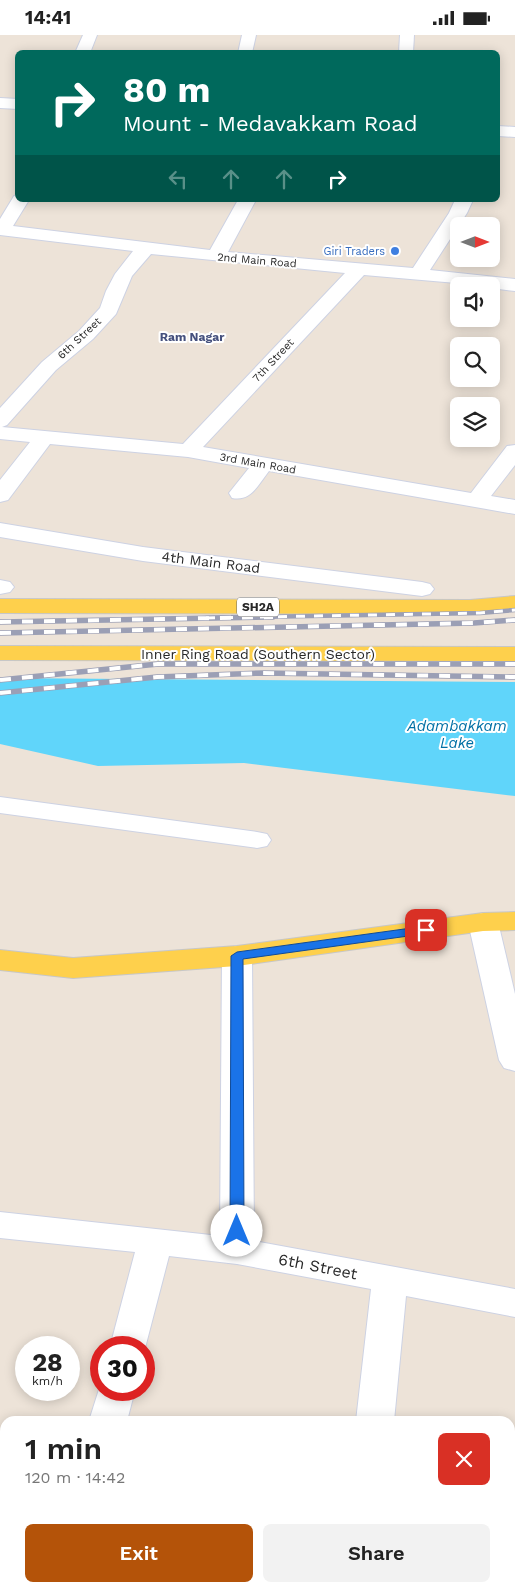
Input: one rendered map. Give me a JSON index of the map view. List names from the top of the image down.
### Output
{
  "streets": {
    "main road": ["SH2A", "Inner Ring Road (Southern Sector)"],
    "street": [
      "2nd Main Road",
      "6th Street",
      "7th Street",
      "3rd Main Road",
      "4th Main Road"
    ]
  },
  "crossings": [
    ["2nd Main Road", "6th Street"],
    ["2nd Main Road", "7th Street"],
    ["7th Street", "3rd Main Road"]
  ],
  "districts": ["Ram Nagar"],
  "water": ["Adambakkam Lake"],
  "places": ["Giri Traders"],
  "north": "right",
  "page": {
    "status": "14:41",
    "turn": ["80 m", "Mount - Medavakkam Road"],
    "speed": "28 km/h",
    "limit": "30",
    "heading": ["1 min", "120 m · 14:42"],
    "buttons": ["Exit", "Share"]
  }
}
